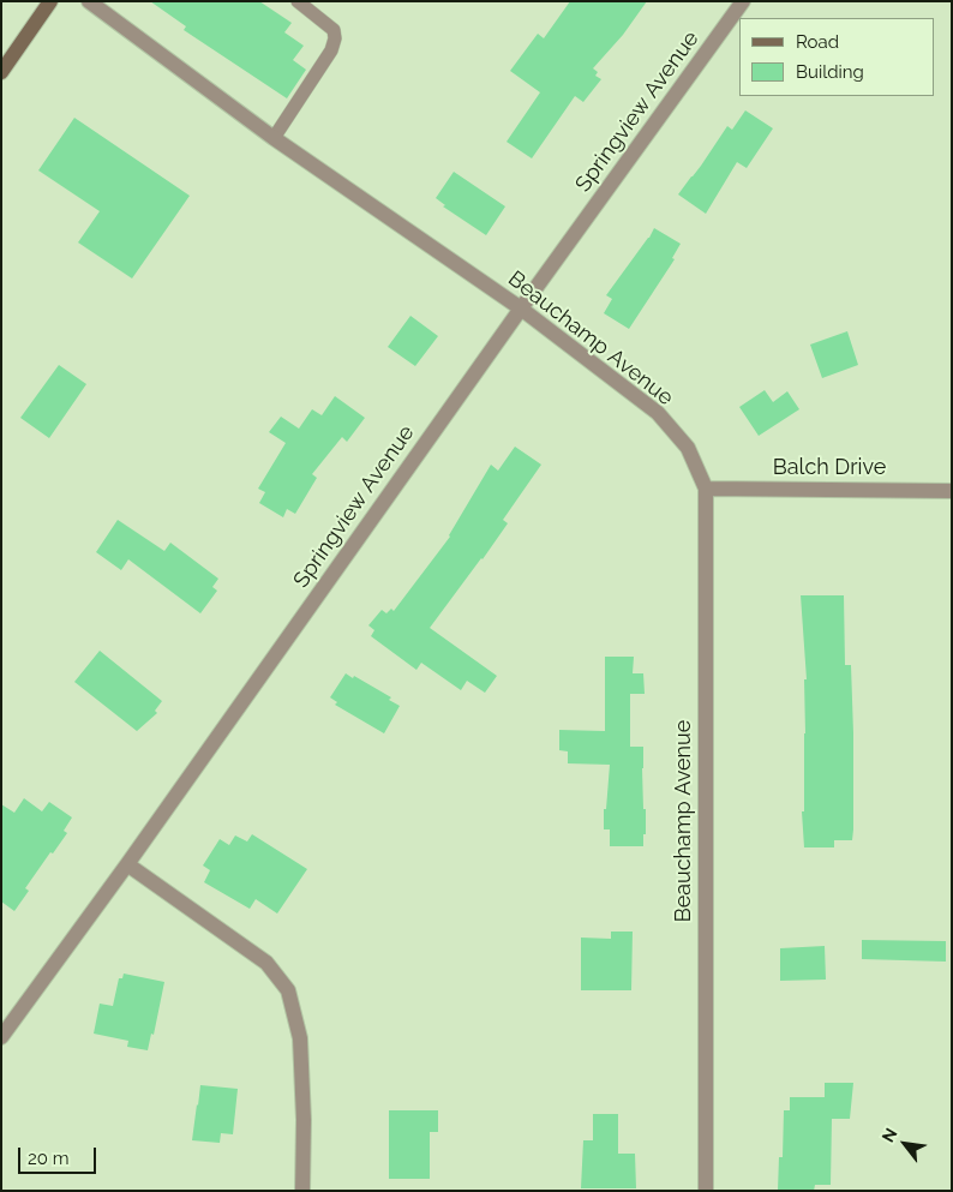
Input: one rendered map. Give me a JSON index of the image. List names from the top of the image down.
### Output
{
  "streets": {
    "street": ["Springview Avenue", "Beauchamp Avenue", "Balch Drive"]
  },
  "crossings": [
    ["Springview Avenue", "Beauchamp Avenue"],
    ["Beauchamp Avenue", "Balch Drive"]
  ],
  "legend": ["Road", "Building"],
  "scale_bar": "20 m",
  "north": "top left"
}
